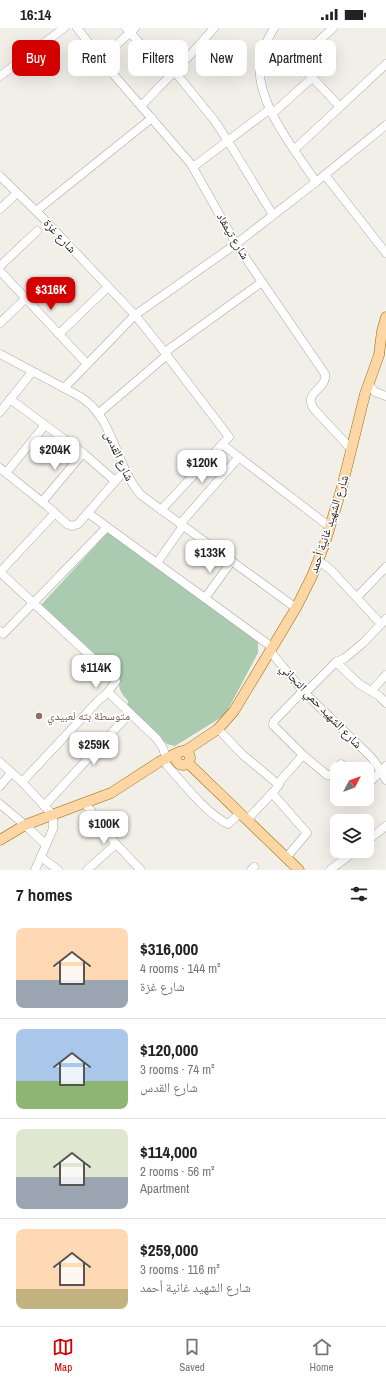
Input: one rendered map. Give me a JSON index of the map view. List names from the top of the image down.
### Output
{
  "streets": {
    "main road": ["شارع الشهيد غانية أحمد"],
    "street": [
      "شارع غزة",
      "شارع تيمقاد",
      "شارع القدس",
      "شارع الشهيد حمي التجاني"
    ]
  },
  "crossings": [
    ["شارع تيمقاد", "شارع الشهيد غانية أحمد"],
    ["شارع القدس", "شارع الشهيد غانية أحمد"],
    ["شارع الشهيد غانية أحمد", "شارع الشهيد حمي التجاني"]
  ],
  "places": ["متوسطة بته لعبيدي"],
  "north": "top right",
  "page": {
    "status": "16:14",
    "chip": [
      "Buy",
      "Rent",
      "Filters",
      "New",
      "Apartment"
    ],
    "price": [
      "$316K",
      "$204K",
      "$120K",
      "$133K",
      "$114K",
      "$259K",
      "$100K"
    ],
    "heading": "7 homes",
    "list": [
      {
        "name": "$316,000",
        "note": "4 rooms · 144 m² · شارع غزة"
      },
      {
        "name": "$120,000",
        "note": "3 rooms · 74 m² · شارع القدس"
      },
      {
        "name": "$114,000",
        "note": "2 rooms · 56 m² · Apartment"
      },
      {
        "name": "$259,000",
        "note": "3 rooms · 116 m² · شارع الشهيد غانية أحمد"
      }
    ],
    "tabs": ["Map", "Saved", "Home"]
  }
}
